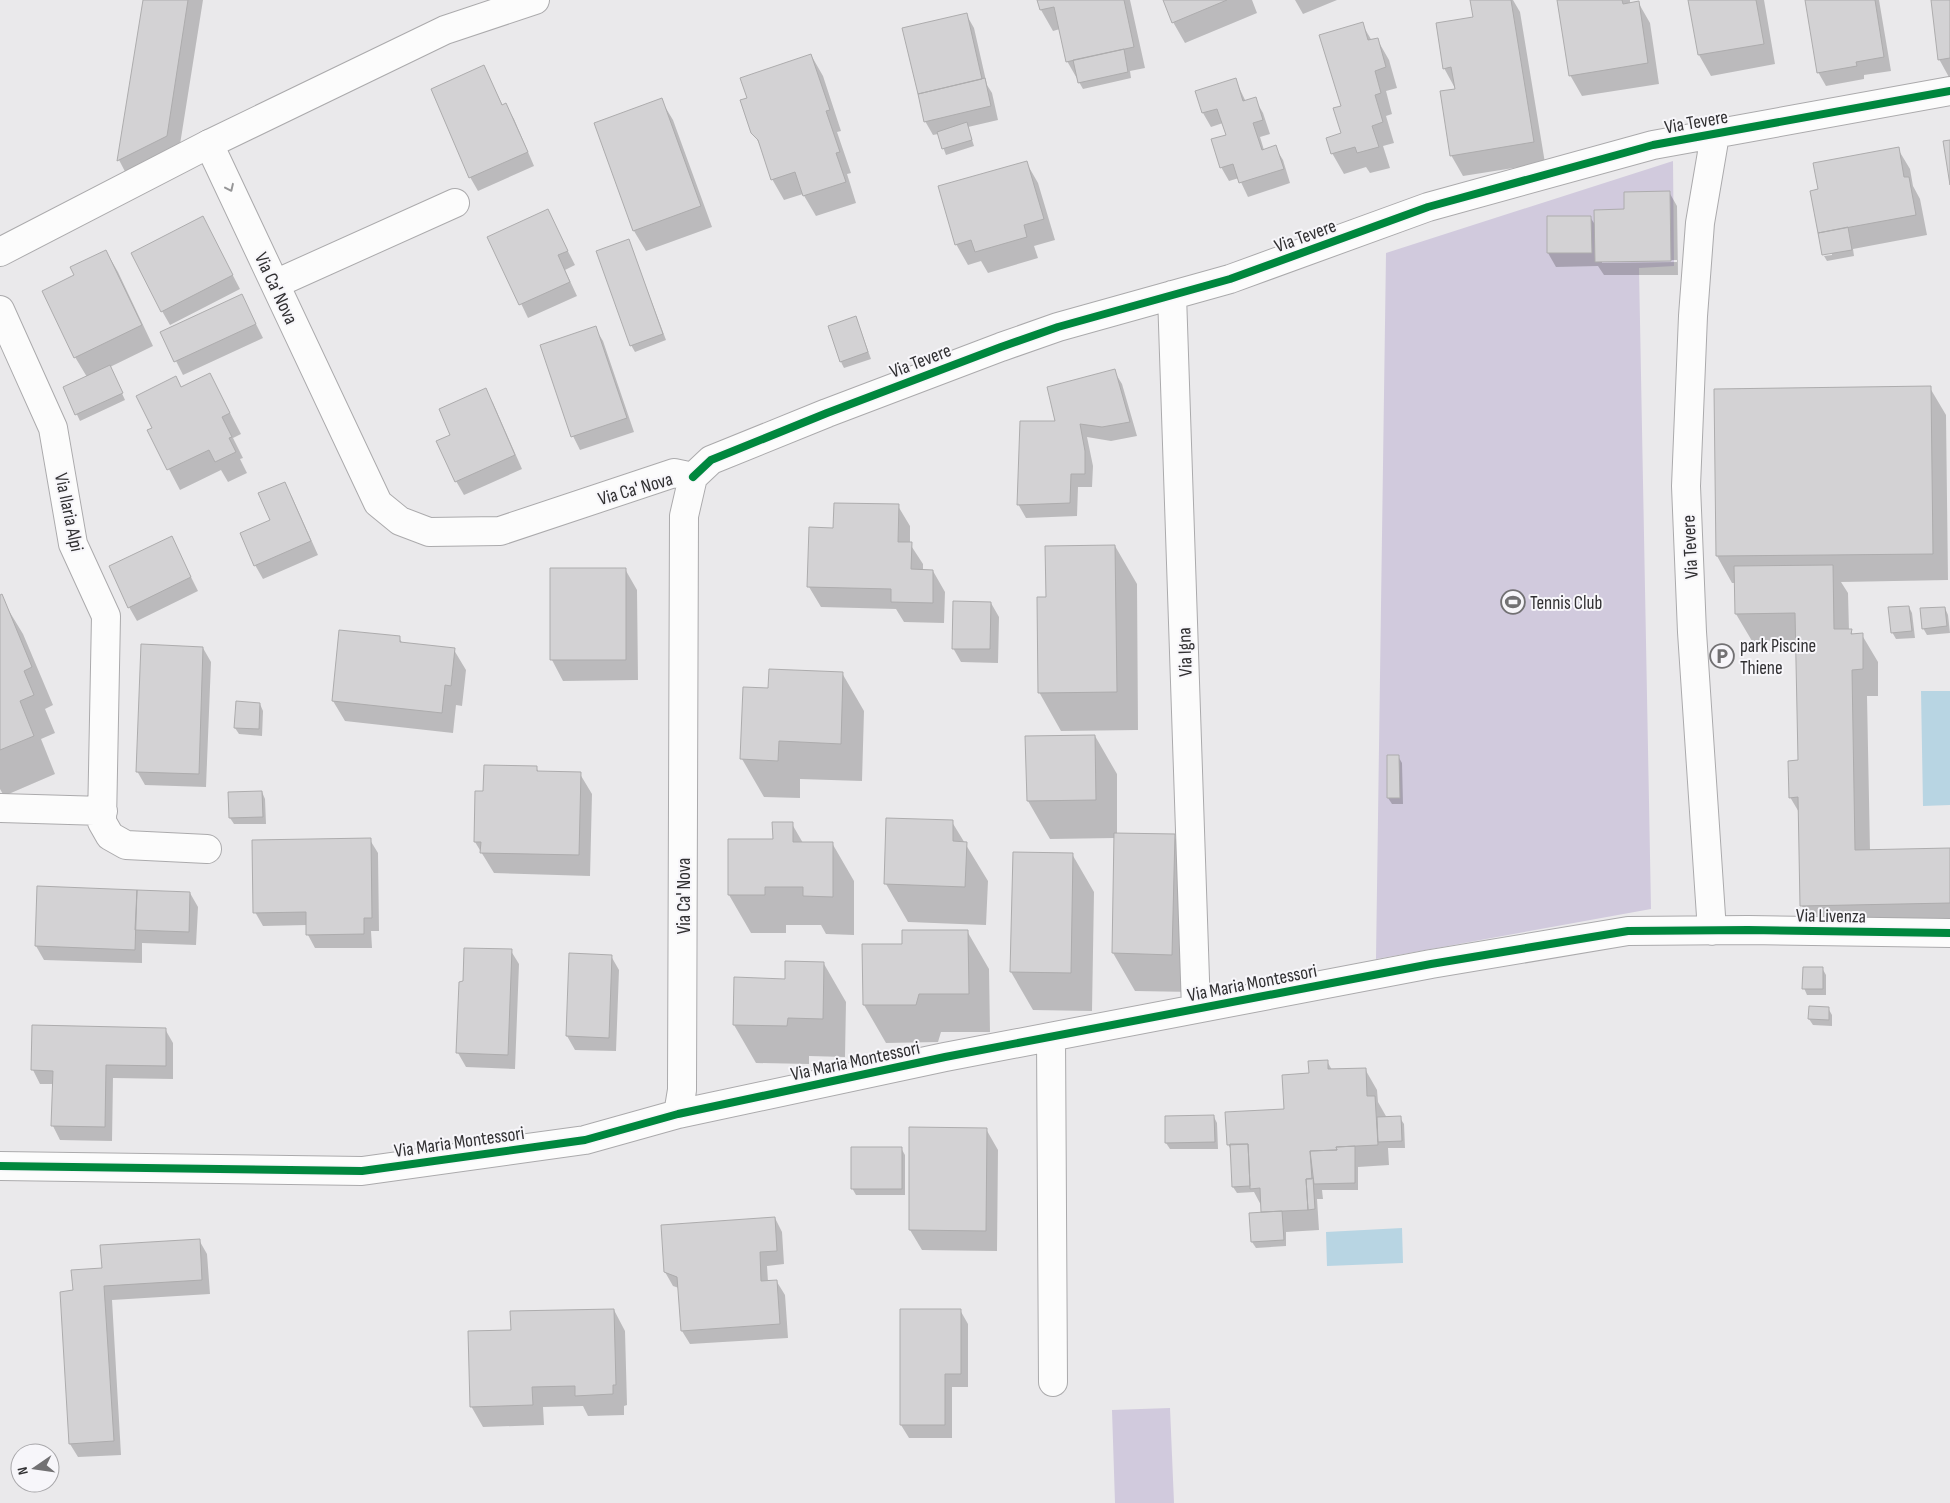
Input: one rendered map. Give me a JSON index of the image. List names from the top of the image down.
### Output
{
  "streets": {
    "street": [
      "Via Tevere",
      "Via Ca' Nova",
      "Via Ilaria Alpi",
      "Via Igna",
      "Via Livenza",
      "Via Maria Montessori"
    ]
  },
  "crossings": [
    ["Via Tevere", "Via Ca' Nova"],
    ["Via Tevere", "Via Igna"],
    ["Via Tevere", "Via Livenza"],
    ["Via Tevere", "Via Maria Montessori"],
    ["Via Ca' Nova", "Via Maria Montessori"],
    ["Via Igna", "Via Maria Montessori"],
    ["Via Livenza", "Via Maria Montessori"]
  ],
  "places": {
    "sports": ["Tennis Club"],
    "parking": ["park Piscine Thiene"]
  },
  "north": "left"
}
